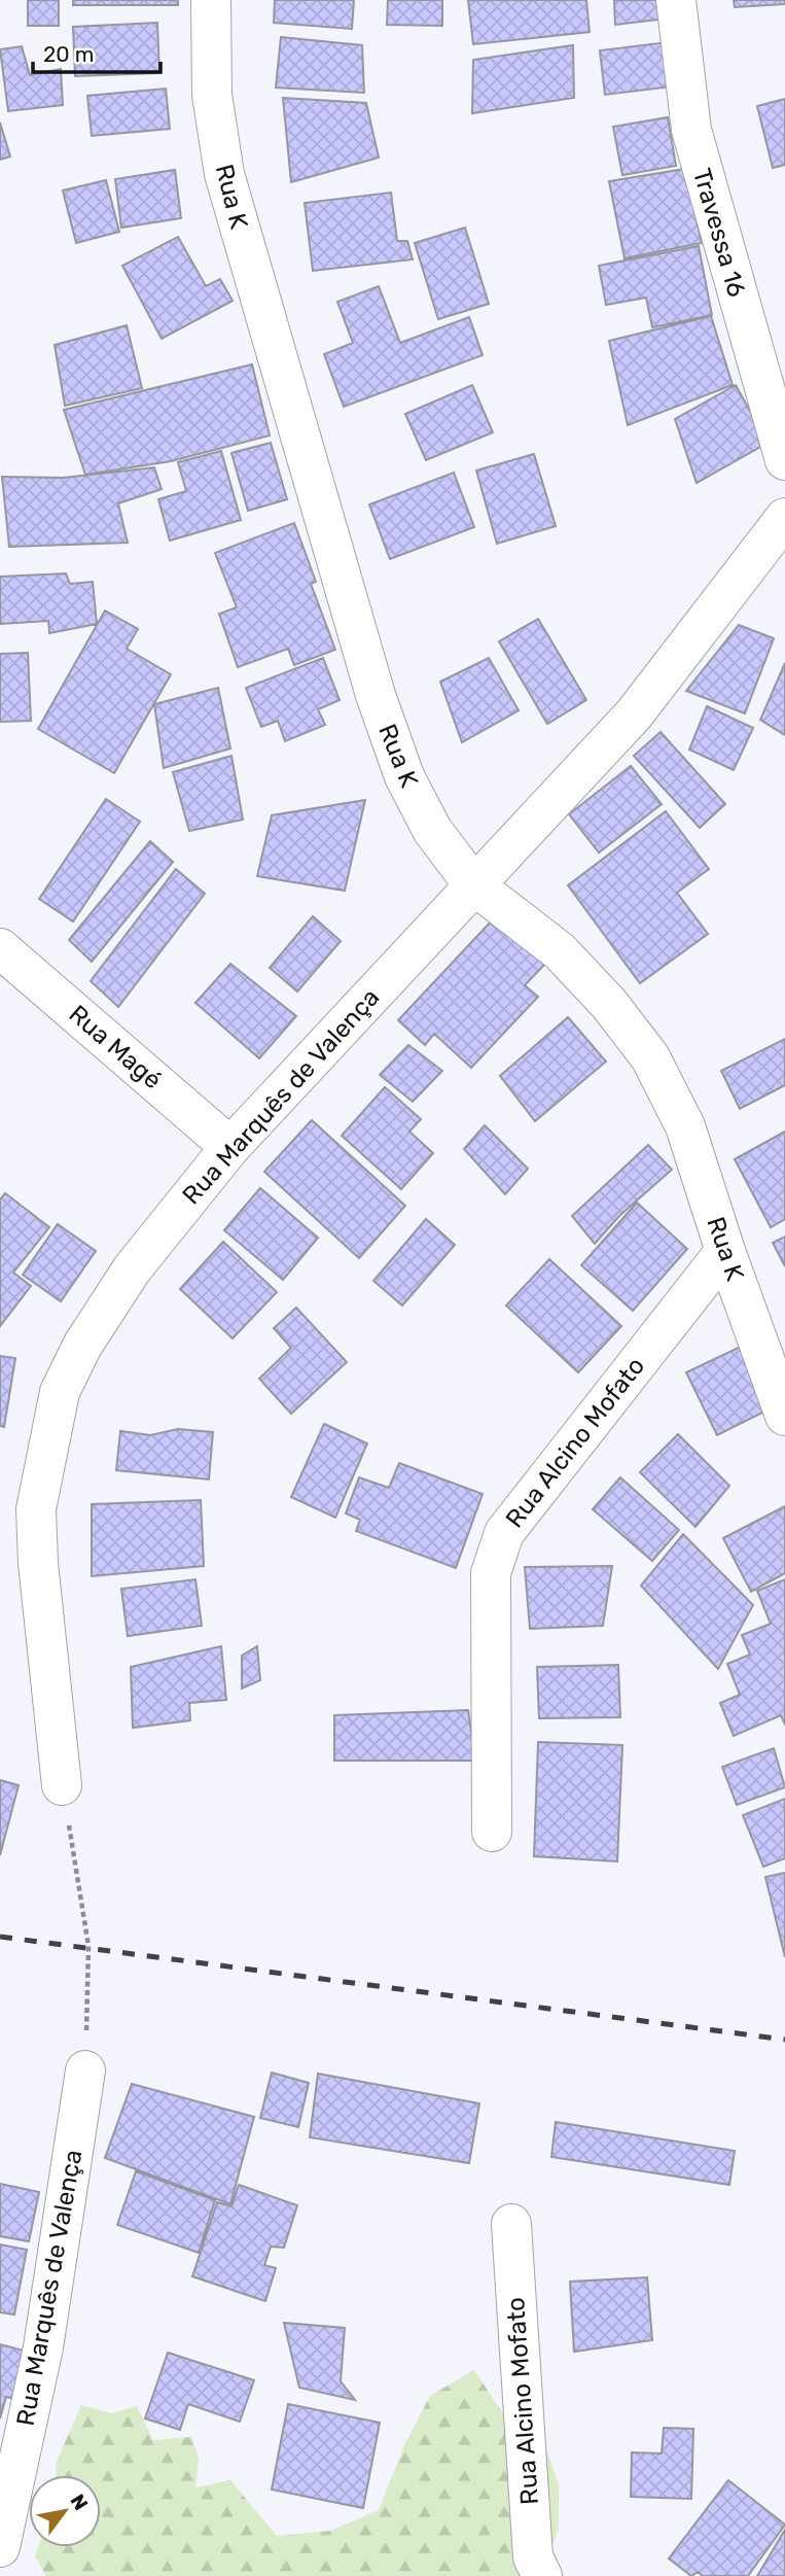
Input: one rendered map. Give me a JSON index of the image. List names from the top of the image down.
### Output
{
  "streets": {
    "street": [
      "Rua K",
      "Travessa 16",
      "Rua Magé",
      "Rua Marquês de Valença",
      "Rua Alcino Mofato"
    ]
  },
  "crossings": [
    ["Rua K", "Rua Marquês de Valença"],
    ["Rua K", "Rua Alcino Mofato"],
    ["Rua Magé", "Rua Marquês de Valença"]
  ],
  "scale_bar": "20 m",
  "north": "top right"
}
